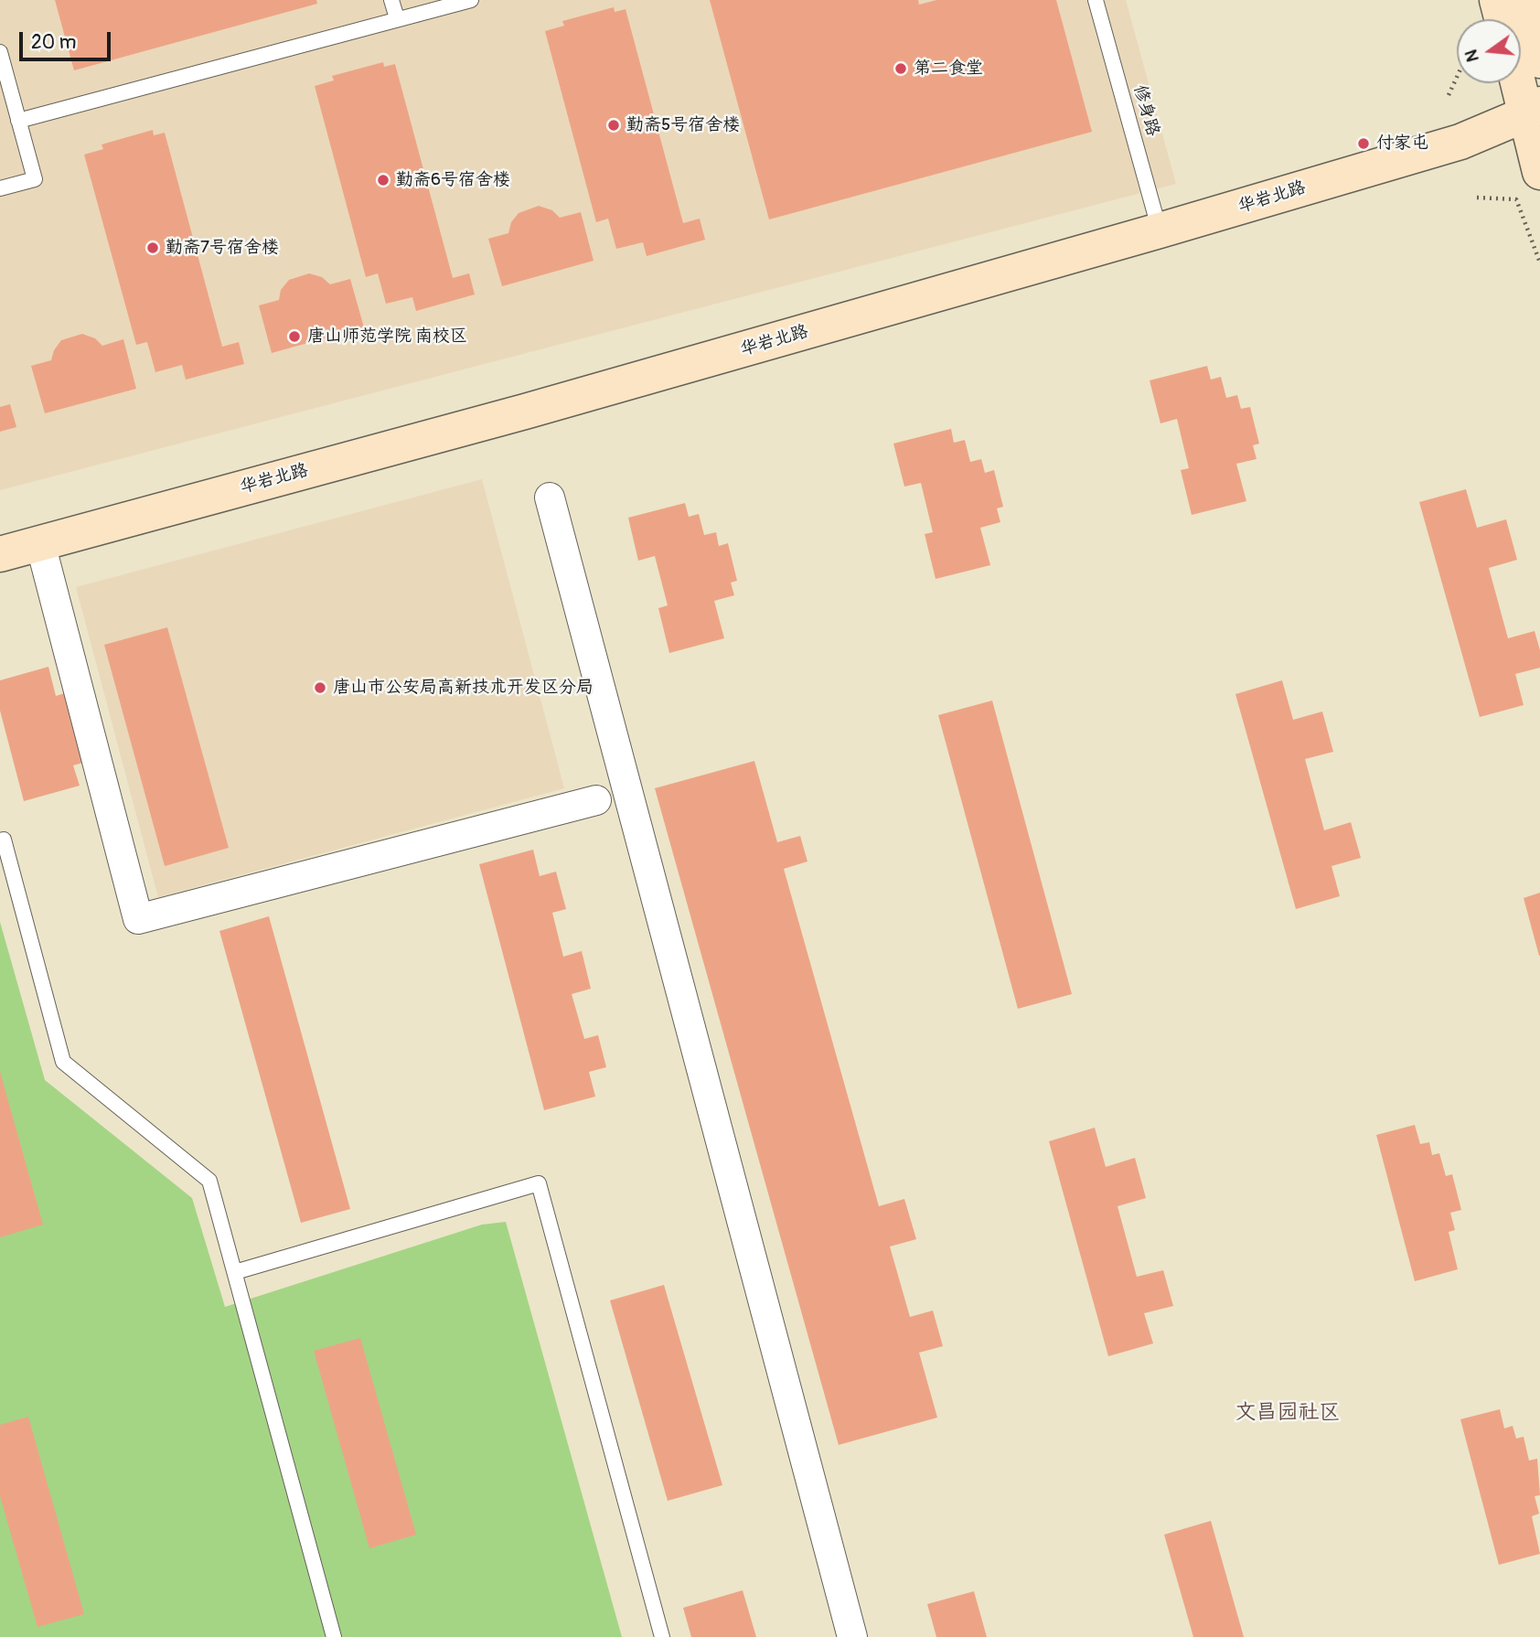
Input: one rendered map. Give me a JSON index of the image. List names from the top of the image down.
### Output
{
  "streets": {
    "street": ["华岩北路"],
    "lane": ["修身路"]
  },
  "crossings": [
    ["修身路", "华岩北路"]
  ],
  "districts": ["文昌园社区"],
  "places": [
    "第二食堂",
    "勤斋5号宿舍楼",
    "付家屯",
    "勤斋6号宿舍楼",
    "勤斋7号宿舍楼",
    "唐山师范学院 南校区",
    "唐山市公安局高新技术开发区分局"
  ],
  "scale_bar": "20 m",
  "north": "left"
}
